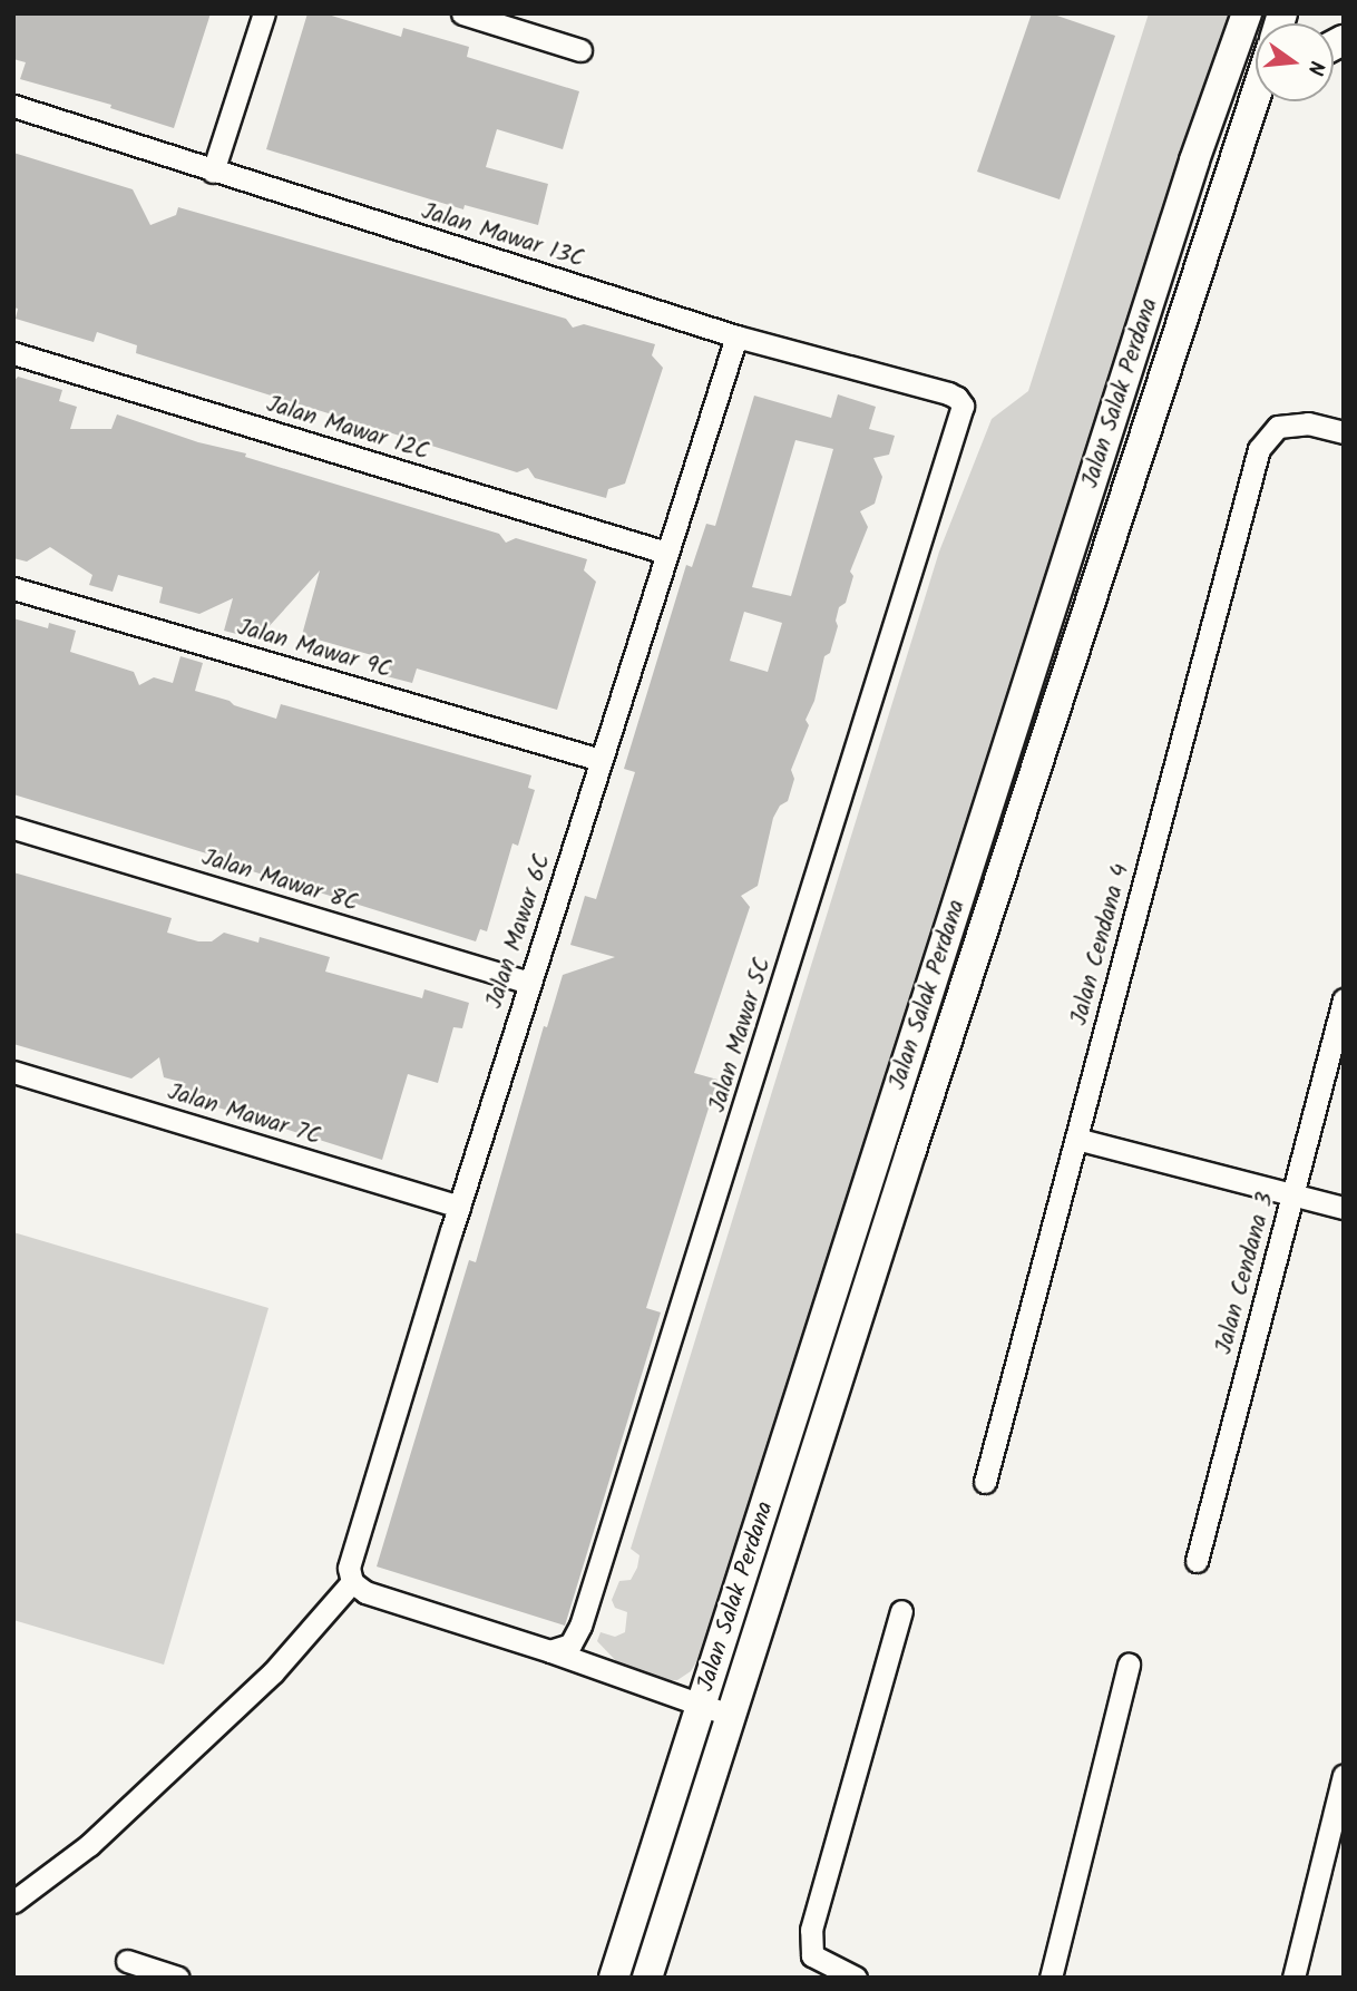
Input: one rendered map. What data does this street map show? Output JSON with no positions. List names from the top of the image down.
{
  "streets": {
    "street": [
      "Jalan Mawar 13C",
      "Jalan Salak Perdana",
      "Jalan Mawar 12C",
      "Jalan Mawar 9C",
      "Jalan Mawar 8C",
      "Jalan Mawar 6C",
      "Jalan Cendana 4",
      "Jalan Mawar 5C",
      "Jalan Mawar 7C",
      "Jalan Cendana 3"
    ]
  },
  "crossings": [
    ["Jalan Mawar 13C", "Jalan Mawar 6C"],
    ["Jalan Mawar 13C", "Jalan Mawar 5C"],
    ["Jalan Mawar 12C", "Jalan Mawar 6C"],
    ["Jalan Mawar 9C", "Jalan Mawar 6C"],
    ["Jalan Mawar 8C", "Jalan Mawar 6C"],
    ["Jalan Mawar 6C", "Jalan Mawar 7C"]
  ],
  "north": "right"
}
